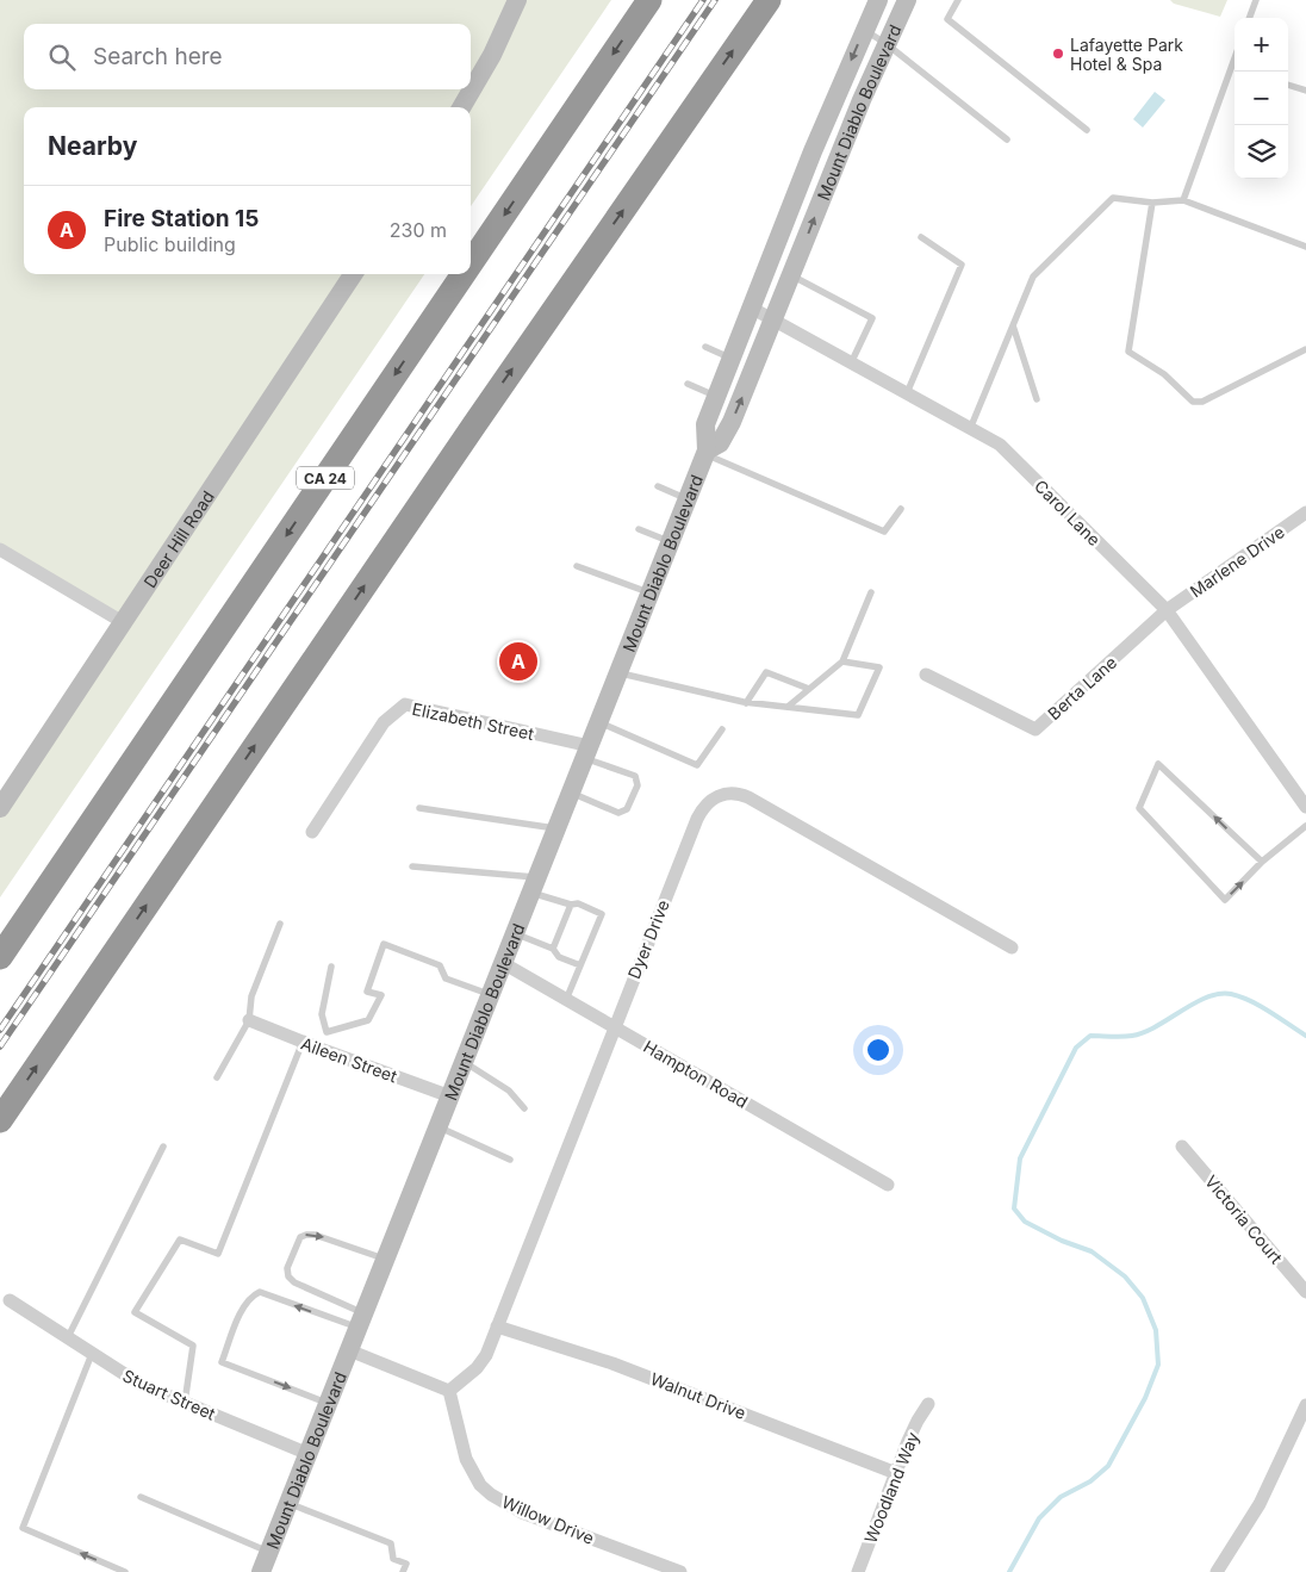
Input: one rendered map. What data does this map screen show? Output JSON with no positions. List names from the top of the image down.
{
  "streets": {
    "highway": ["CA 24"],
    "main road": ["Mount Diablo Boulevard", "Deer Hill Road"],
    "street": [
      "Carol Lane",
      "Marlene Drive",
      "Berta Lane",
      "Elizabeth Street",
      "Dyer Drive",
      "Aileen Street",
      "Hampton Road",
      "Victoria Court",
      "Stuart Street",
      "Walnut Drive",
      "Woodland Way",
      "Willow Drive"
    ]
  },
  "crossings": [
    ["Mount Diablo Boulevard", "Carol Lane"],
    ["Mount Diablo Boulevard", "Elizabeth Street"],
    ["Mount Diablo Boulevard", "Aileen Street"],
    ["Mount Diablo Boulevard", "Hampton Road"],
    ["Mount Diablo Boulevard", "Stuart Street"],
    ["Carol Lane", "Marlene Drive"],
    ["Carol Lane", "Berta Lane"],
    ["Marlene Drive", "Berta Lane"],
    ["Dyer Drive", "Hampton Road"],
    ["Dyer Drive", "Walnut Drive"],
    ["Dyer Drive", "Willow Drive"],
    ["Walnut Drive", "Woodland Way"]
  ],
  "places": ["Lafayette Park Hotel & Spa"],
  "page": {
    "map_buttons": ["+", "−"],
    "search": "Search here",
    "heading": "Nearby",
    "list": [
      {
        "mark": "A",
        "name": "Fire Station 15",
        "note": "Public building",
        "value": "230 m"
      }
    ],
    "pins": "A"
  }
}
